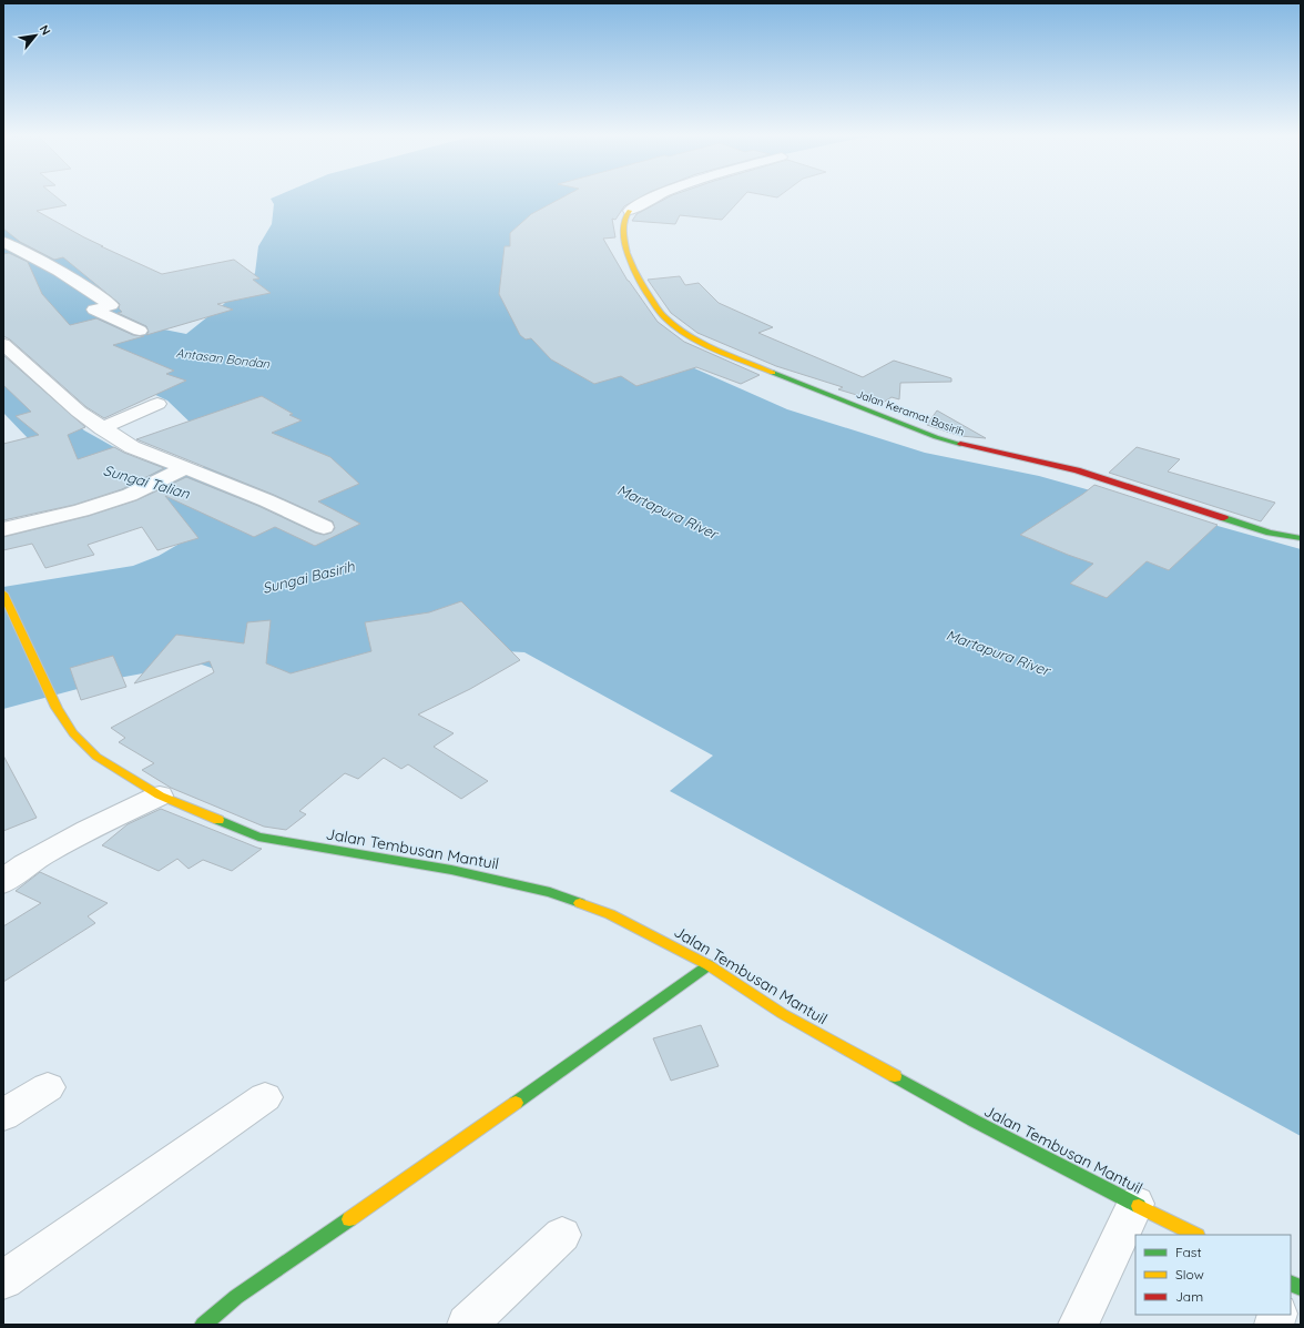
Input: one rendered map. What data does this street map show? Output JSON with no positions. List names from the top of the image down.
{
  "streets": {
    "street": ["Jalan Keramat Basirih", "Jalan Tembusan Mantuil"]
  },
  "water": [
    "Antasan Bondan",
    "Sungai Talian",
    "Martapura River",
    "Sungai Basirih"
  ],
  "legend": ["Fast", "Slow", "Jam"],
  "north": "top right"
}
